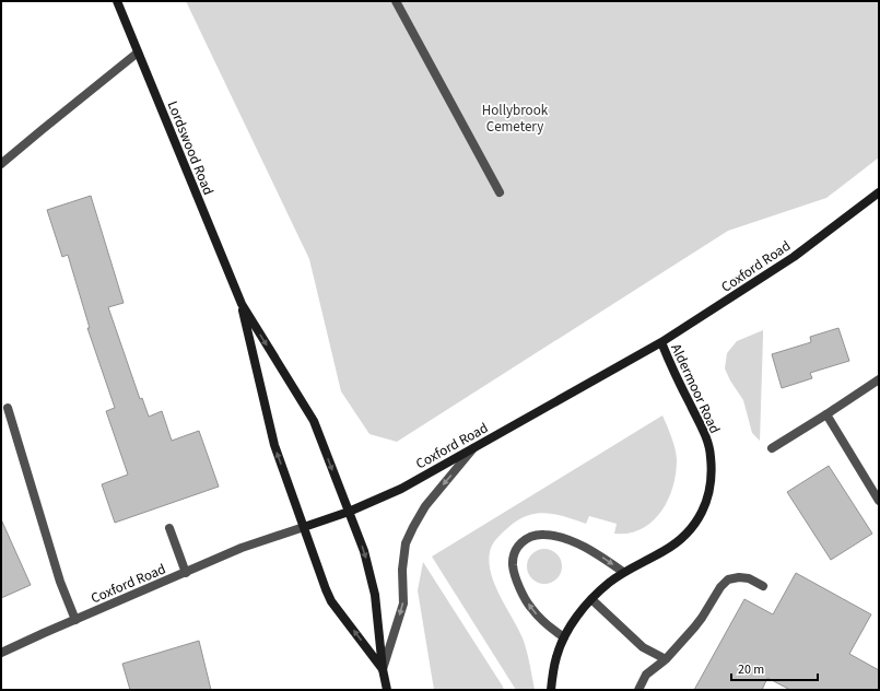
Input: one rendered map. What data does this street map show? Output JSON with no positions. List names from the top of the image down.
{
  "streets": {
    "street": ["Lordswood Road", "Coxford Road", "Aldermoor Road"]
  },
  "crossings": [
    ["Lordswood Road", "Coxford Road"],
    ["Coxford Road", "Aldermoor Road"]
  ],
  "parks": ["Hollybrook Cemetery"],
  "scale_bar": "20 m"
}
